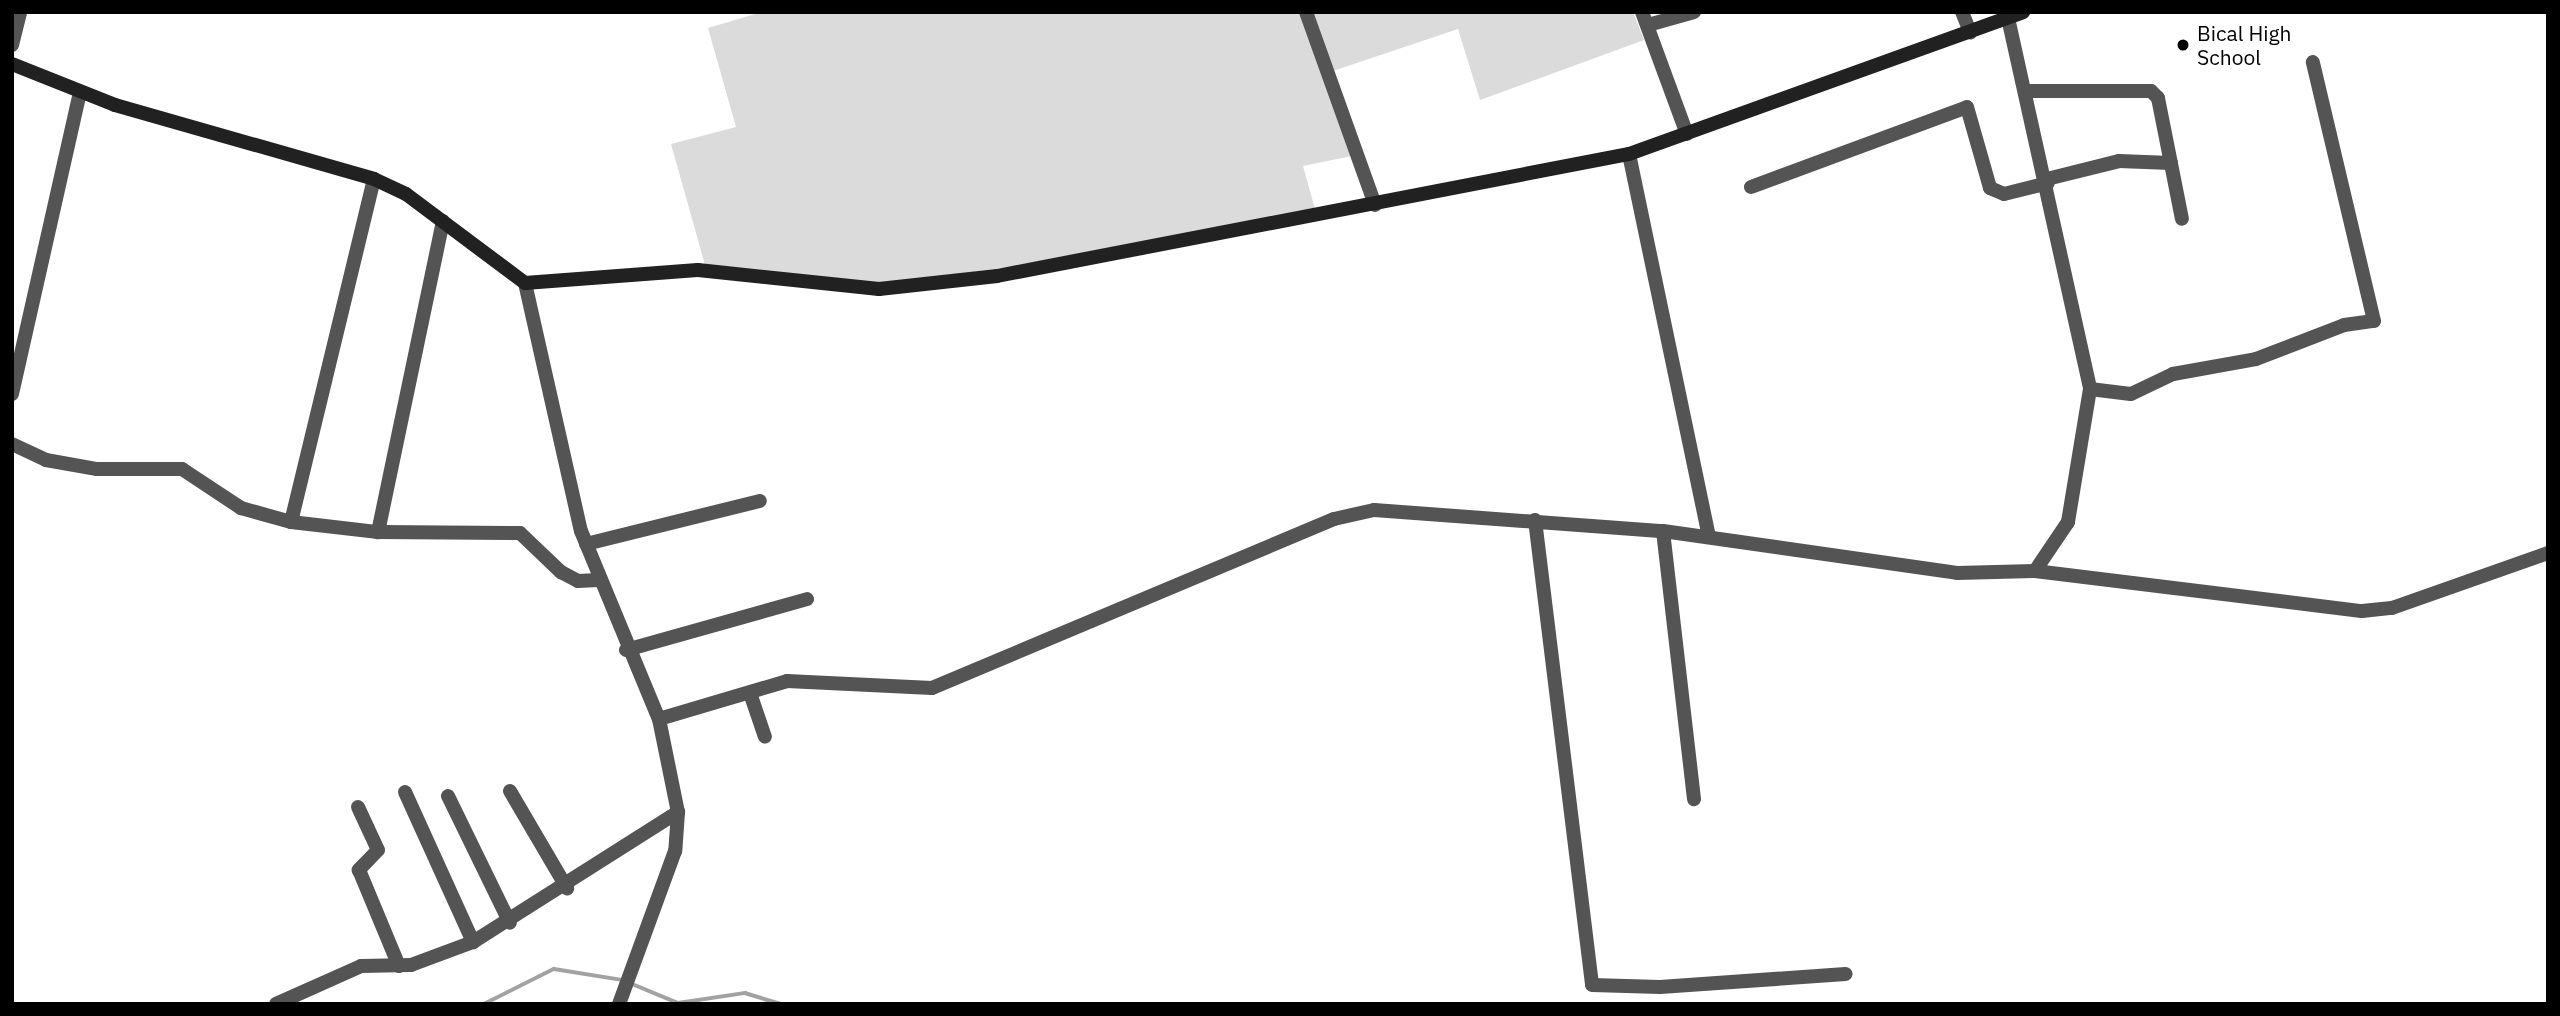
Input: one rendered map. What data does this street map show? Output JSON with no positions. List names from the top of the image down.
{
  "places": ["Bical High School"]
}
